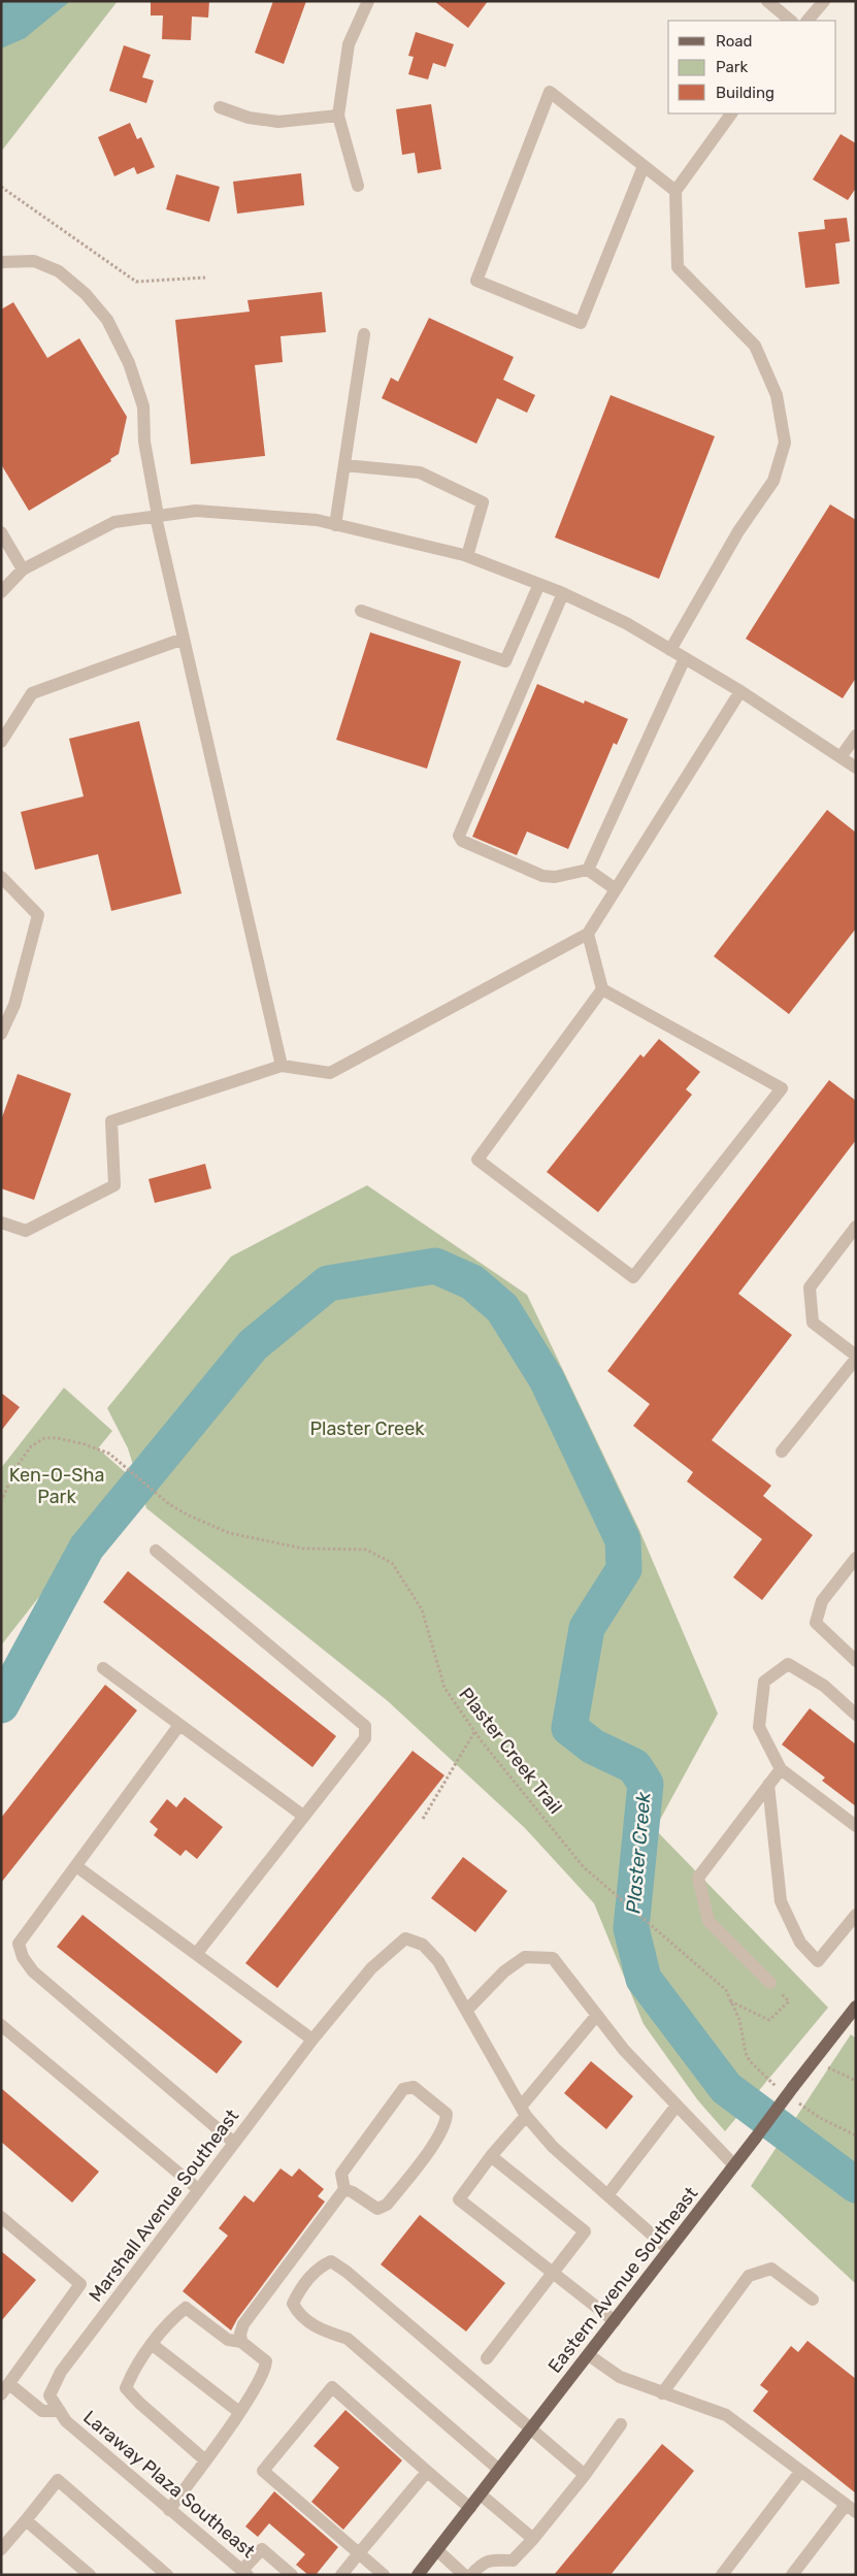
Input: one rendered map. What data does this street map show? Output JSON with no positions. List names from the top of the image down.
{
  "streets": {
    "main road": ["Eastern Avenue Southeast"],
    "street": ["Marshall Avenue Southeast", "Laraway Plaza Southeast"],
    "path": ["Plaster Creek Trail"]
  },
  "crossings": [
    ["Marshall Avenue Southeast", "Laraway Plaza Southeast"]
  ],
  "water": ["Plaster Creek"],
  "parks": ["Plaster Creek", "Ken-O-Sha Park"],
  "legend": ["Road", "Park", "Building"]
}
